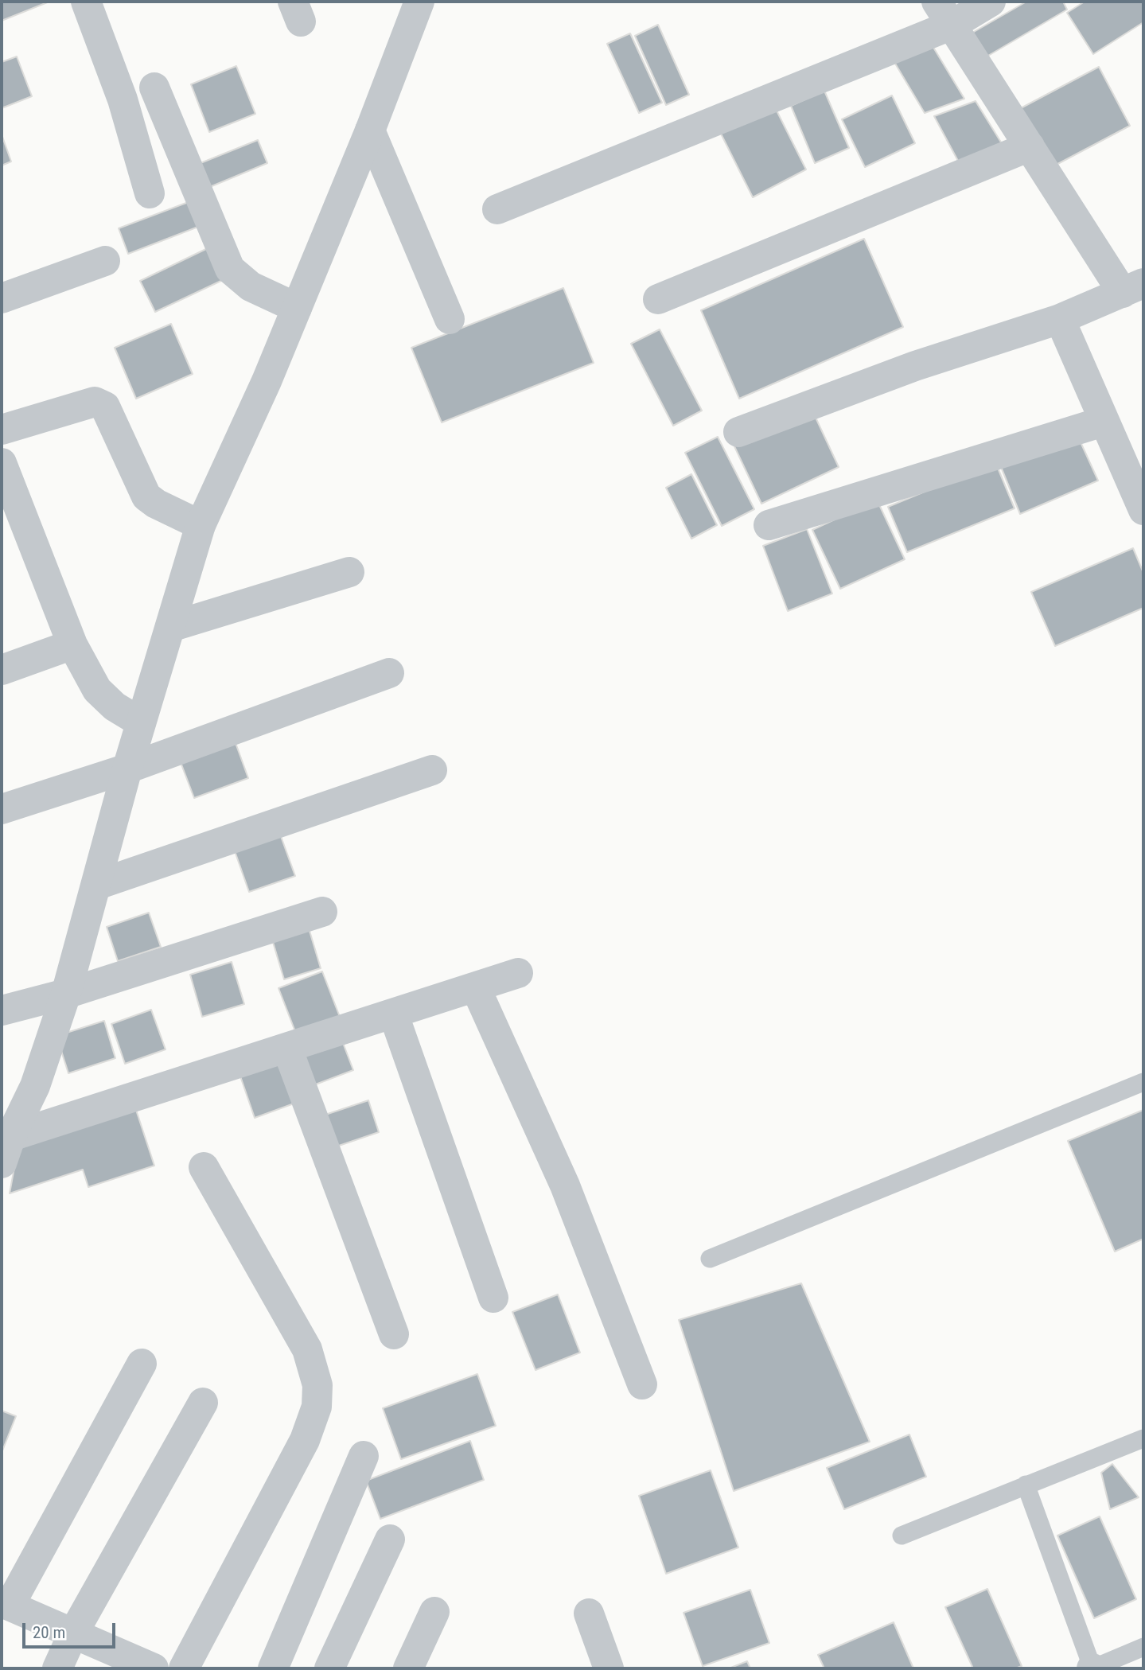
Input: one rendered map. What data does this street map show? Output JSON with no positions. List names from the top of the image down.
{
  "scale_bar": "20 m"
}
